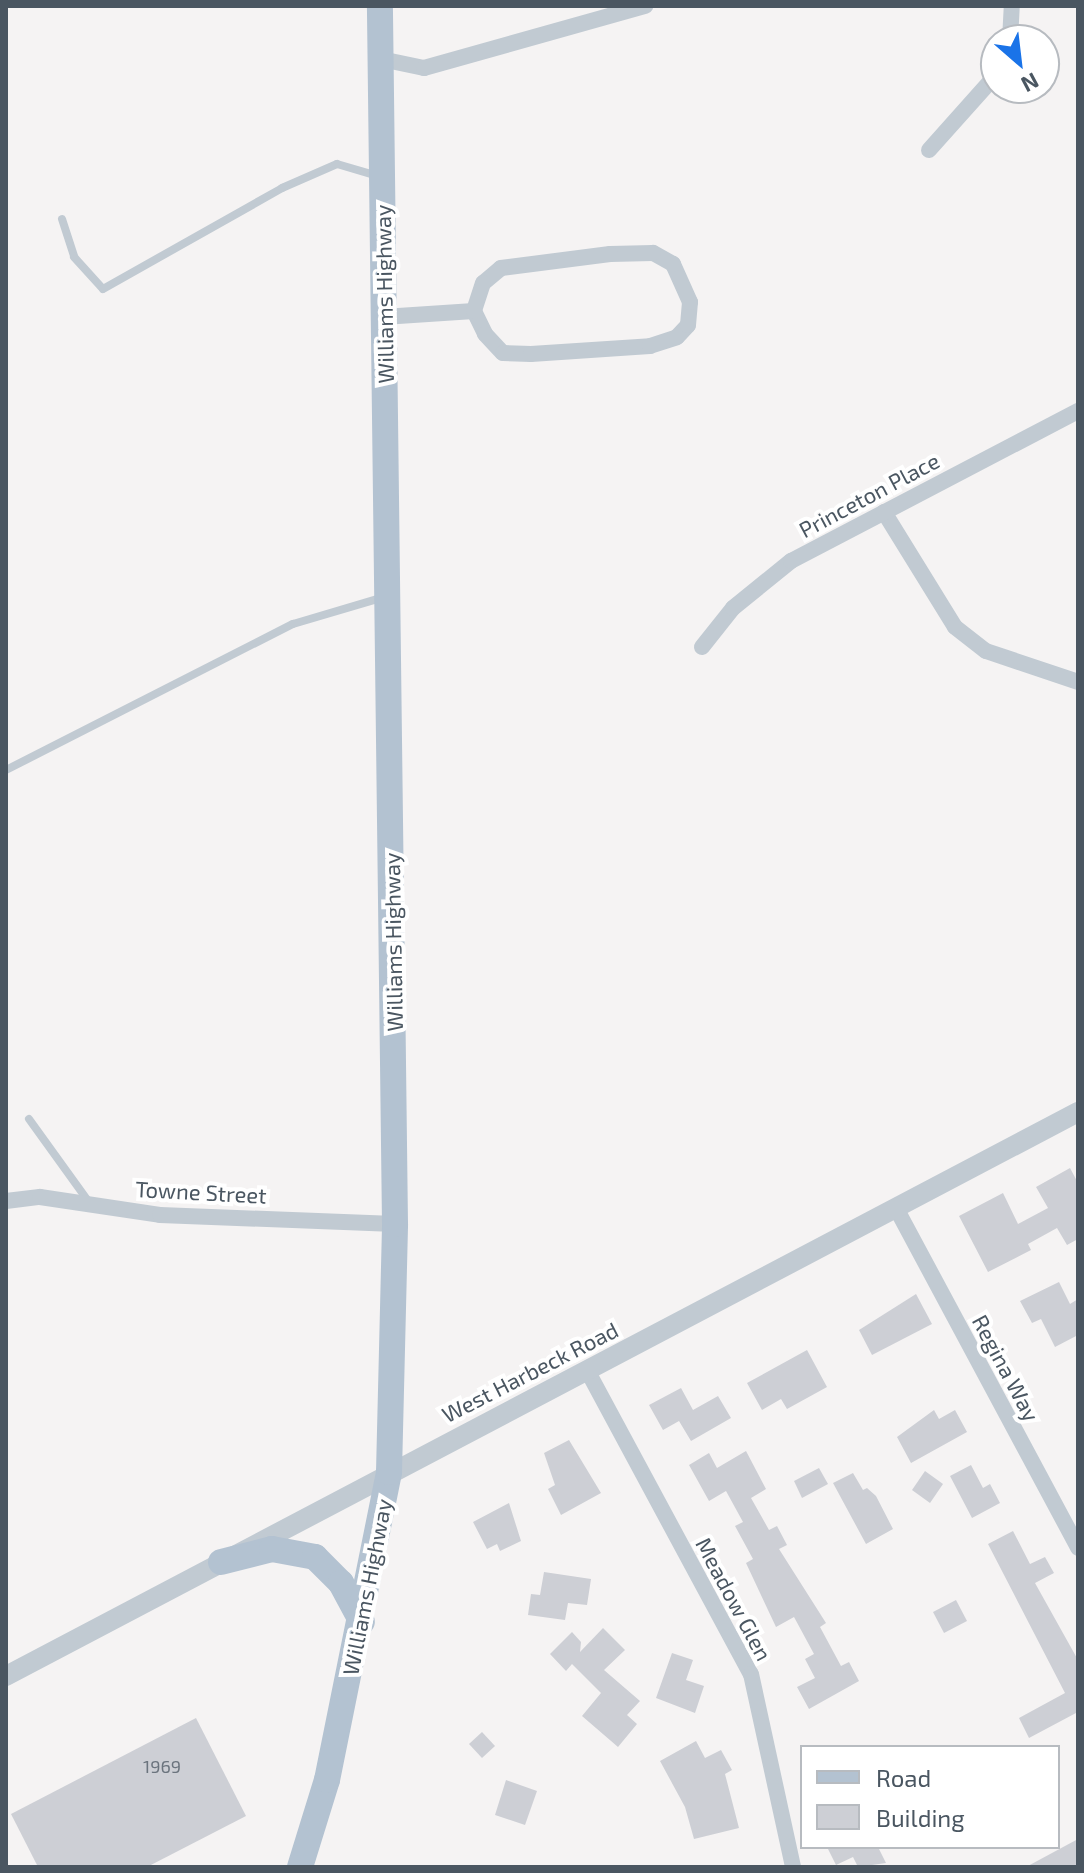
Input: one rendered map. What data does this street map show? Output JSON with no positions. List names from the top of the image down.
{
  "streets": {
    "main road": ["Williams Highway"],
    "street": [
      "Princeton Place",
      "Towne Street",
      "Regina Way",
      "West Harbeck Road",
      "Meadow Glen"
    ]
  },
  "crossings": [
    ["Williams Highway", "Towne Street"],
    ["Williams Highway", "West Harbeck Road"],
    ["Regina Way", "West Harbeck Road"],
    ["West Harbeck Road", "Meadow Glen"]
  ],
  "house_numbers": ["1969"],
  "legend": ["Road", "Building"],
  "north": "bottom right"
}
